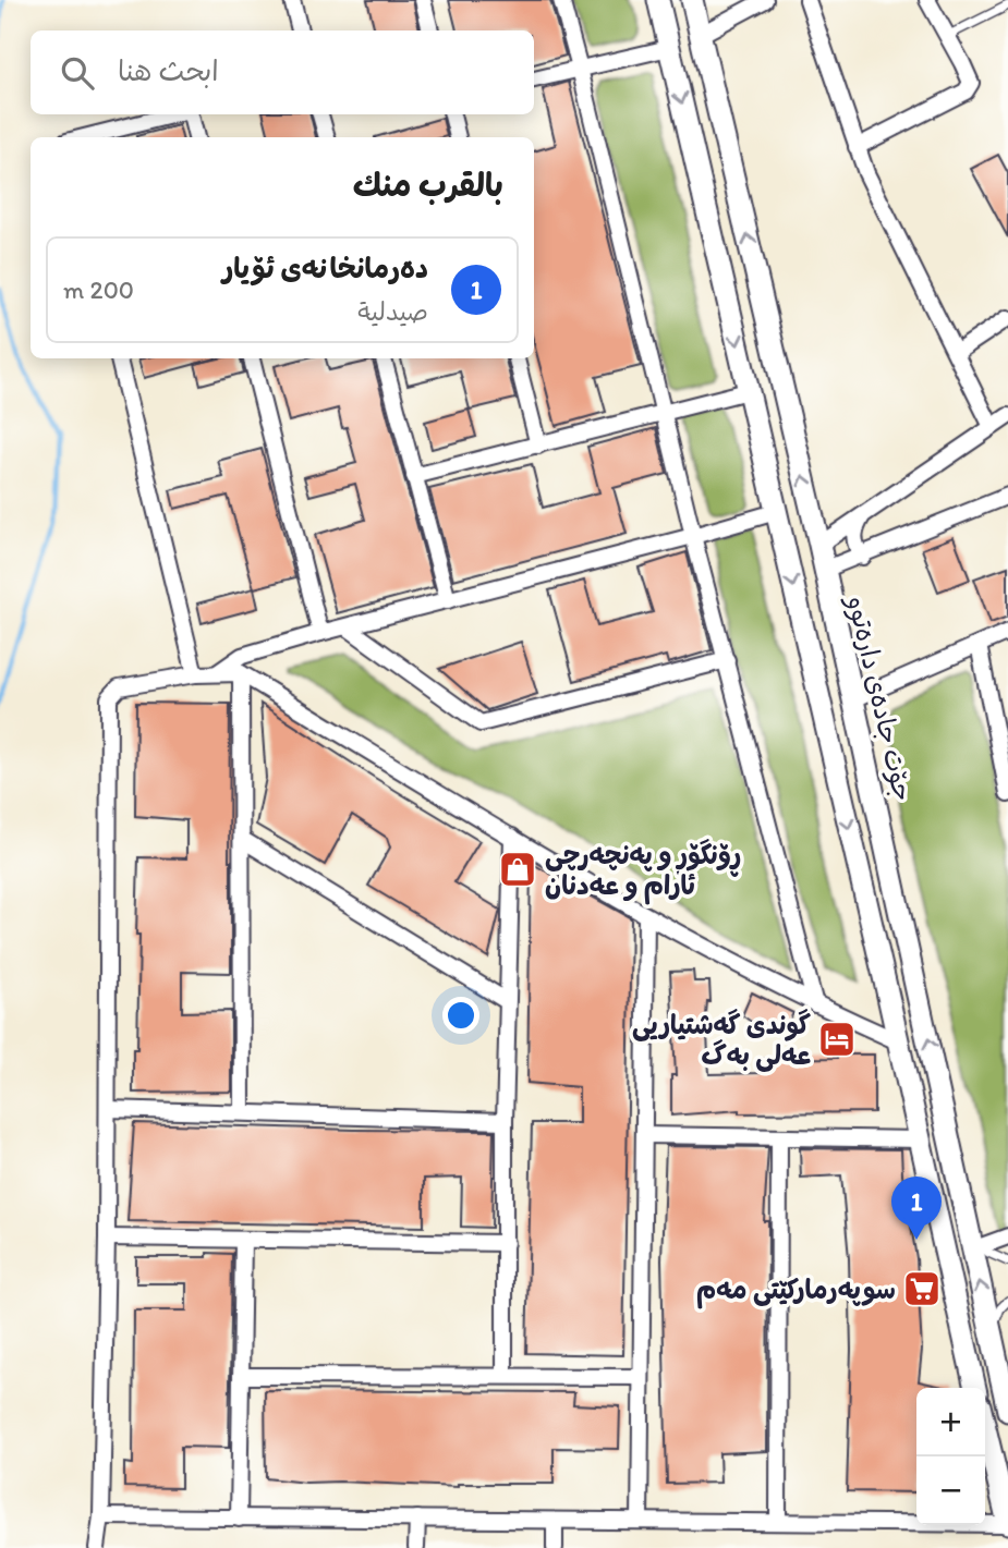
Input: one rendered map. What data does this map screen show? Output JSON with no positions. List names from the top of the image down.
{
  "streets": {
    "main road": ["جۆت جادەی دارەتوو"]
  },
  "places": {
    "shop": ["ڕۆنگۆڕ و پەنچەرچی ئارام و عەدنان"],
    "hotel": ["گوندی گەشتیاریی عەلی بەگ"],
    "supermarket": ["سوپەرمارکێتی مەم"]
  },
  "page": {
    "search": "ابحث هنا",
    "heading": "بالقرب منك",
    "list": [
      {
        "mark": "1",
        "name": "دەرمانخانەی ئۆیار",
        "note": "صيدلية",
        "value": "200 m"
      }
    ],
    "pins": "1",
    "map_buttons": ["+", "−"]
  }
}
